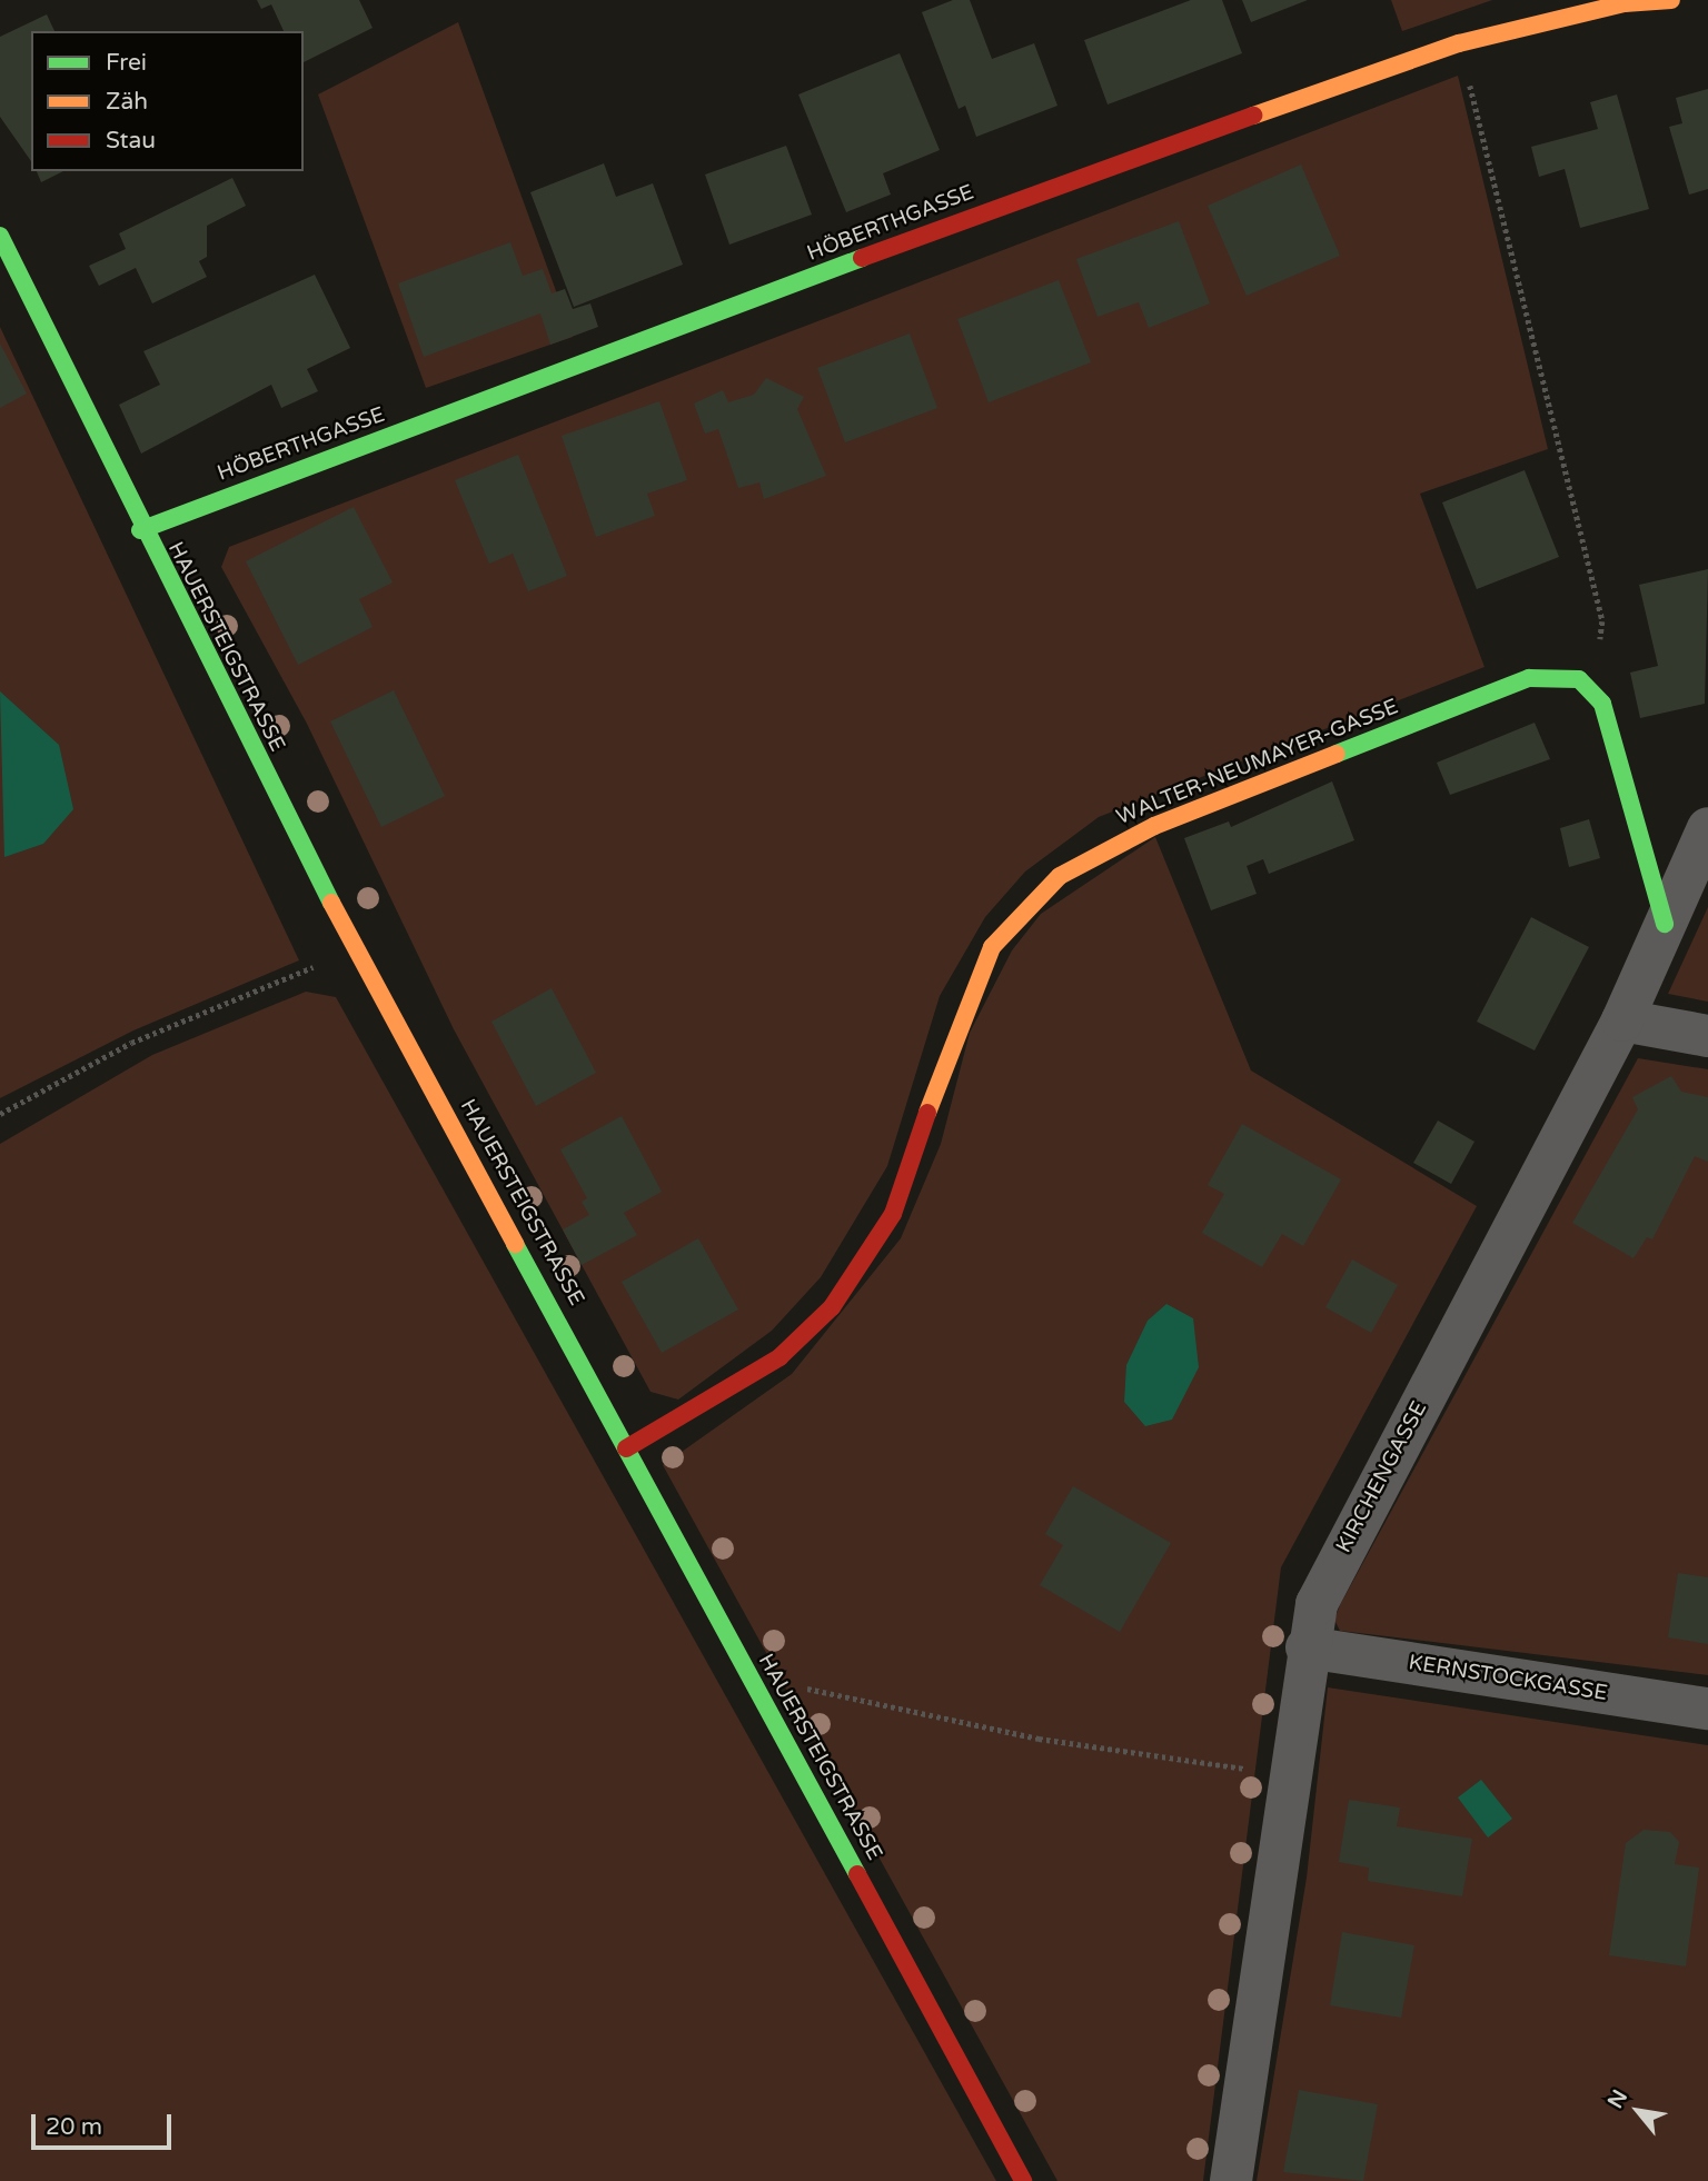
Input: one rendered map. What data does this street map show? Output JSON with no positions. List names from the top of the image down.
{
  "streets": {
    "street": [
      "HÖBERTHGASSE",
      "HAUERSTEIGSTRASSE",
      "WALTER-NEUMAYER-GASSE",
      "KIRCHENGASSE",
      "KERNSTOCKGASSE"
    ]
  },
  "crossings": [
    ["HÖBERTHGASSE", "HAUERSTEIGSTRASSE"],
    ["HAUERSTEIGSTRASSE", "WALTER-NEUMAYER-GASSE"],
    ["KIRCHENGASSE", "KERNSTOCKGASSE"]
  ],
  "legend": ["Frei", "Zäh", "Stau"],
  "scale_bar": "20 m",
  "north": "top left"
}
